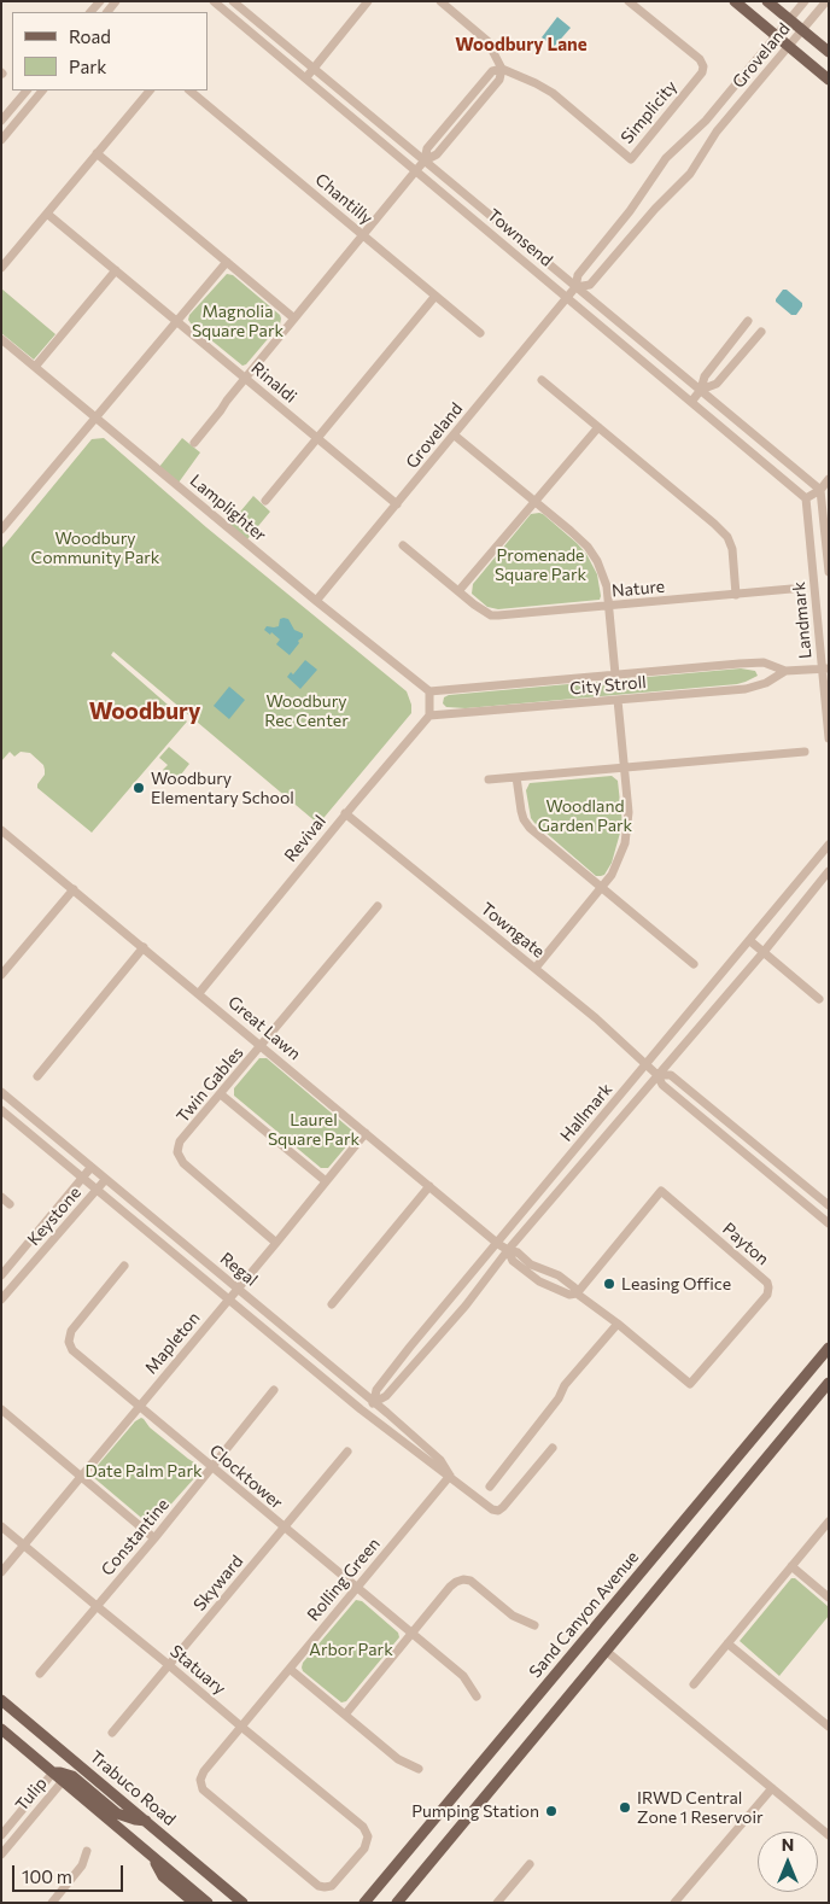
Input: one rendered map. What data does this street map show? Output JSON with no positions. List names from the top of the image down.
{
  "streets": {
    "main road": ["Sand Canyon Avenue", "Trabuco Road"],
    "street": [
      "Groveland",
      "Simplicity",
      "Chantilly",
      "Townsend",
      "Rinaldi",
      "Lamplighter",
      "Nature",
      "Landmark",
      "City Stroll",
      "Revival",
      "Towngate",
      "Great Lawn",
      "Twin Gables",
      "Hallmark",
      "Keystone",
      "Payton",
      "Regal",
      "Mapleton",
      "Clocktower",
      "Constantine",
      "Rolling Green",
      "Skyward",
      "Statuary",
      "Tulip"
    ]
  },
  "crossings": [
    ["Groveland", "Townsend"],
    ["Groveland", "Rinaldi"],
    ["Groveland", "Lamplighter"],
    ["Townsend", "Landmark"],
    ["Lamplighter", "City Stroll"],
    ["Landmark", "City Stroll"],
    ["City Stroll", "Revival"],
    ["Revival", "Towngate"],
    ["Revival", "Great Lawn"],
    ["Towngate", "Hallmark"],
    ["Great Lawn", "Twin Gables"],
    ["Great Lawn", "Hallmark"],
    ["Great Lawn", "Payton"],
    ["Great Lawn", "Mapleton"],
    ["Twin Gables", "Mapleton"],
    ["Hallmark", "Payton"],
    ["Hallmark", "Regal"],
    ["Keystone", "Regal"],
    ["Regal", "Mapleton"],
    ["Regal", "Rolling Green"],
    ["Mapleton", "Clocktower"],
    ["Mapleton", "Statuary"],
    ["Clocktower", "Constantine"],
    ["Clocktower", "Rolling Green"],
    ["Clocktower", "Skyward"],
    ["Constantine", "Statuary"],
    ["Rolling Green", "Statuary"],
    ["Skyward", "Statuary"]
  ],
  "districts": ["Woodbury Lane", "Woodbury"],
  "parks": [
    "Magnolia Square Park",
    "Woodbury Community Park",
    "Promenade Square Park",
    "Woodbury Rec Center",
    "Woodland Garden Park",
    "Laurel Square Park",
    "Date Palm Park",
    "Arbor Park"
  ],
  "places": [
    "Woodbury Elementary School",
    "Leasing Office",
    "IRWD Central Zone 1 Reservoir",
    "Pumping Station"
  ],
  "legend": ["Road", "Park"],
  "scale_bar": "100 m",
  "north": "top"
}
